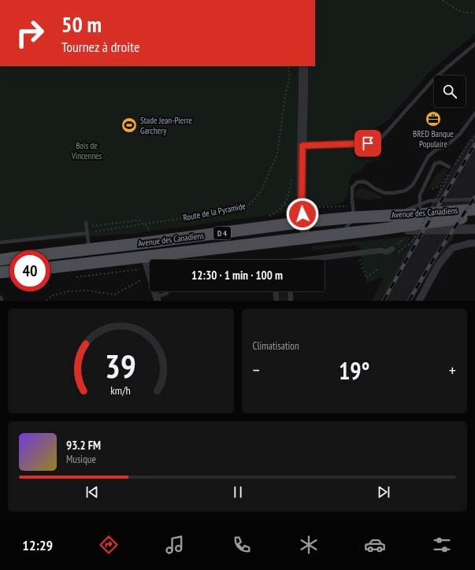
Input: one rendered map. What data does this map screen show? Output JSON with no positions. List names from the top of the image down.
{
  "streets": {
    "main road": ["Avenue des Canadiens", "D 4"],
    "path": ["Route de la Pyramide"]
  },
  "parks": ["Bois de Vincennes"],
  "places": {
    "office": ["BRED Banque Populaire"],
    "sports": ["Stade Jean-Pierre Garchery"]
  },
  "page": {
    "turn": ["50 m", "Tournez à droite"],
    "limit": "40",
    "trip": "12:30 · 1 min · 100 m",
    "tile": "Climatisation",
    "heat": ["−", "19°", "+"],
    "song": ["93.2 FM", "Musique"],
    "tabs": "12:29",
    "gauge": ["39", "km/h"]
  }
}
